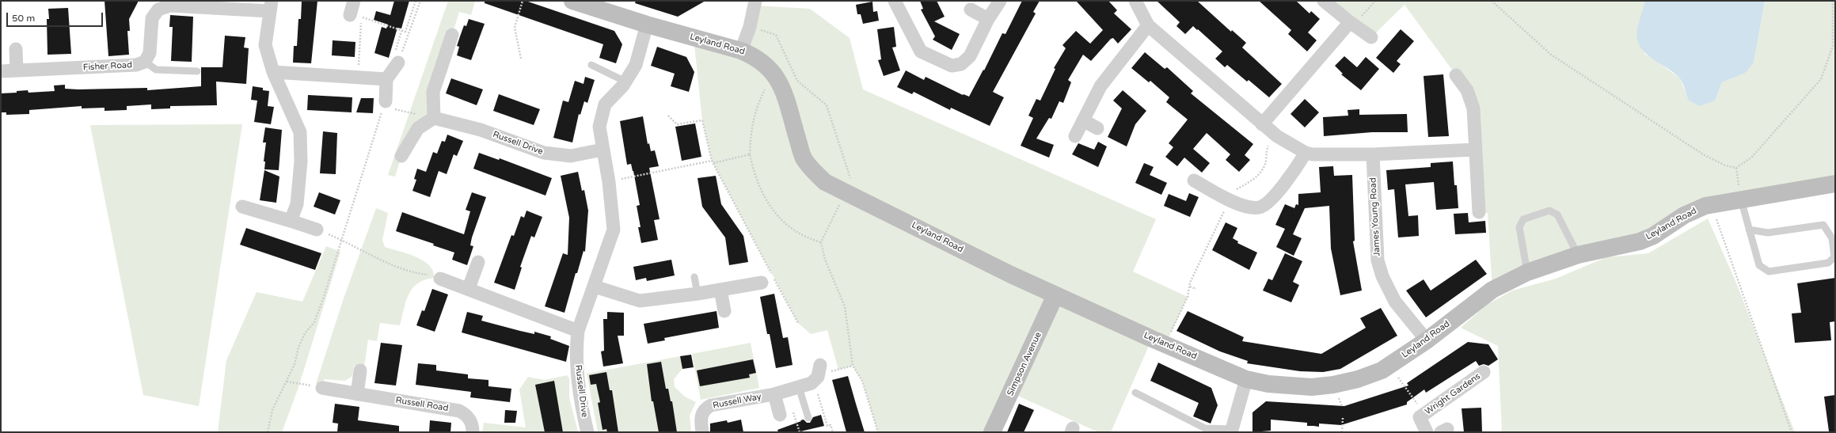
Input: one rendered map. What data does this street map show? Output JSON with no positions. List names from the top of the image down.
{
  "streets": {
    "street": [
      "Leyland Road",
      "Fisher Road",
      "Russell Drive",
      "James Young Road",
      "Simpson Avenue",
      "Wright Gardens",
      "Russell Way",
      "Russell Road"
    ]
  },
  "crossings": [
    ["Leyland Road", "Russell Drive"],
    ["Leyland Road", "James Young Road"],
    ["Leyland Road", "Simpson Avenue"]
  ],
  "scale_bar": "50 m"
}
